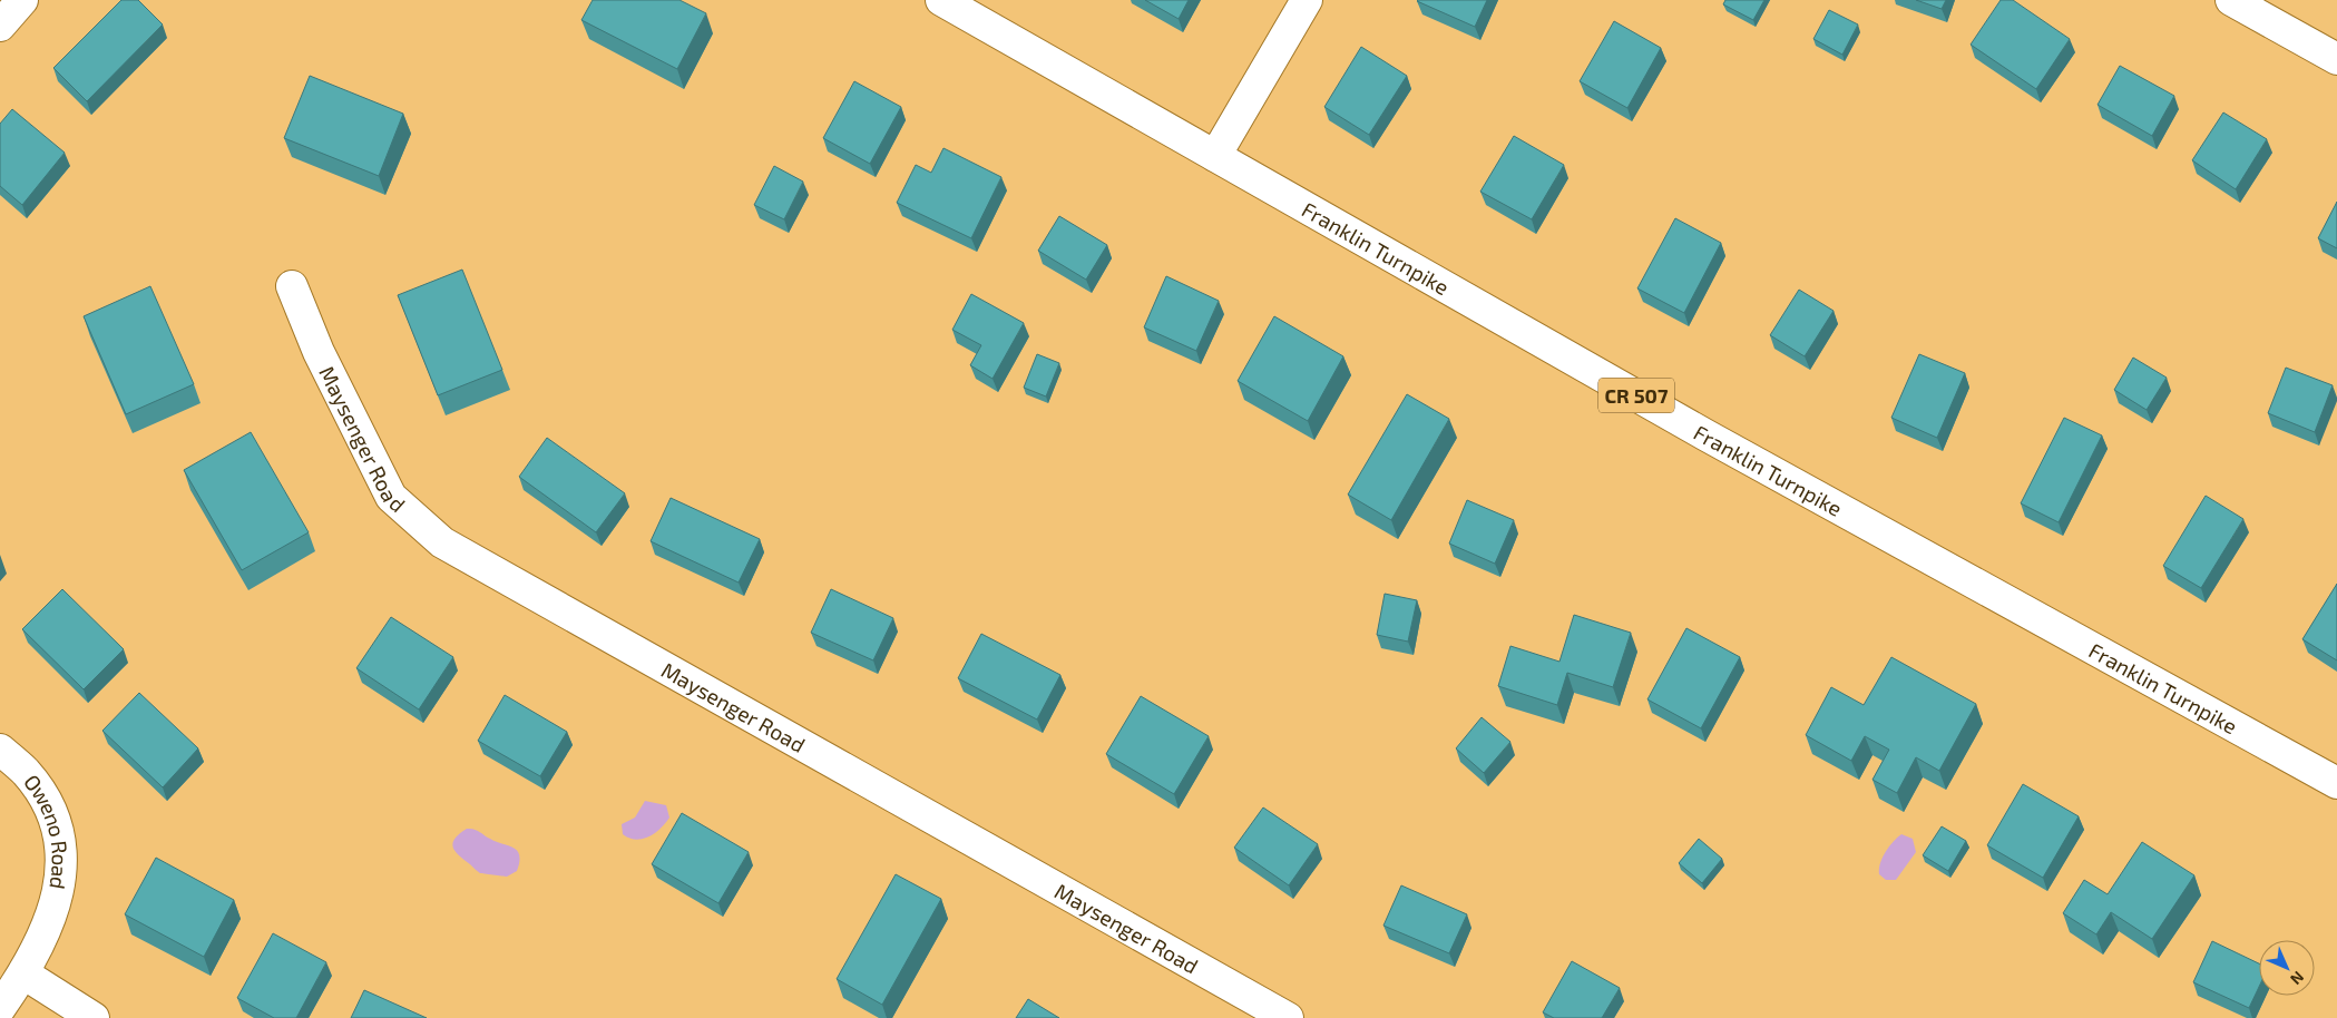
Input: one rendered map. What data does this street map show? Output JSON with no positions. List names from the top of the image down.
{
  "streets": {
    "street": [
      "Franklin Turnpike",
      "CR 507",
      "Maysenger Road",
      "Oweno Road"
    ]
  },
  "north": "bottom right"
}
